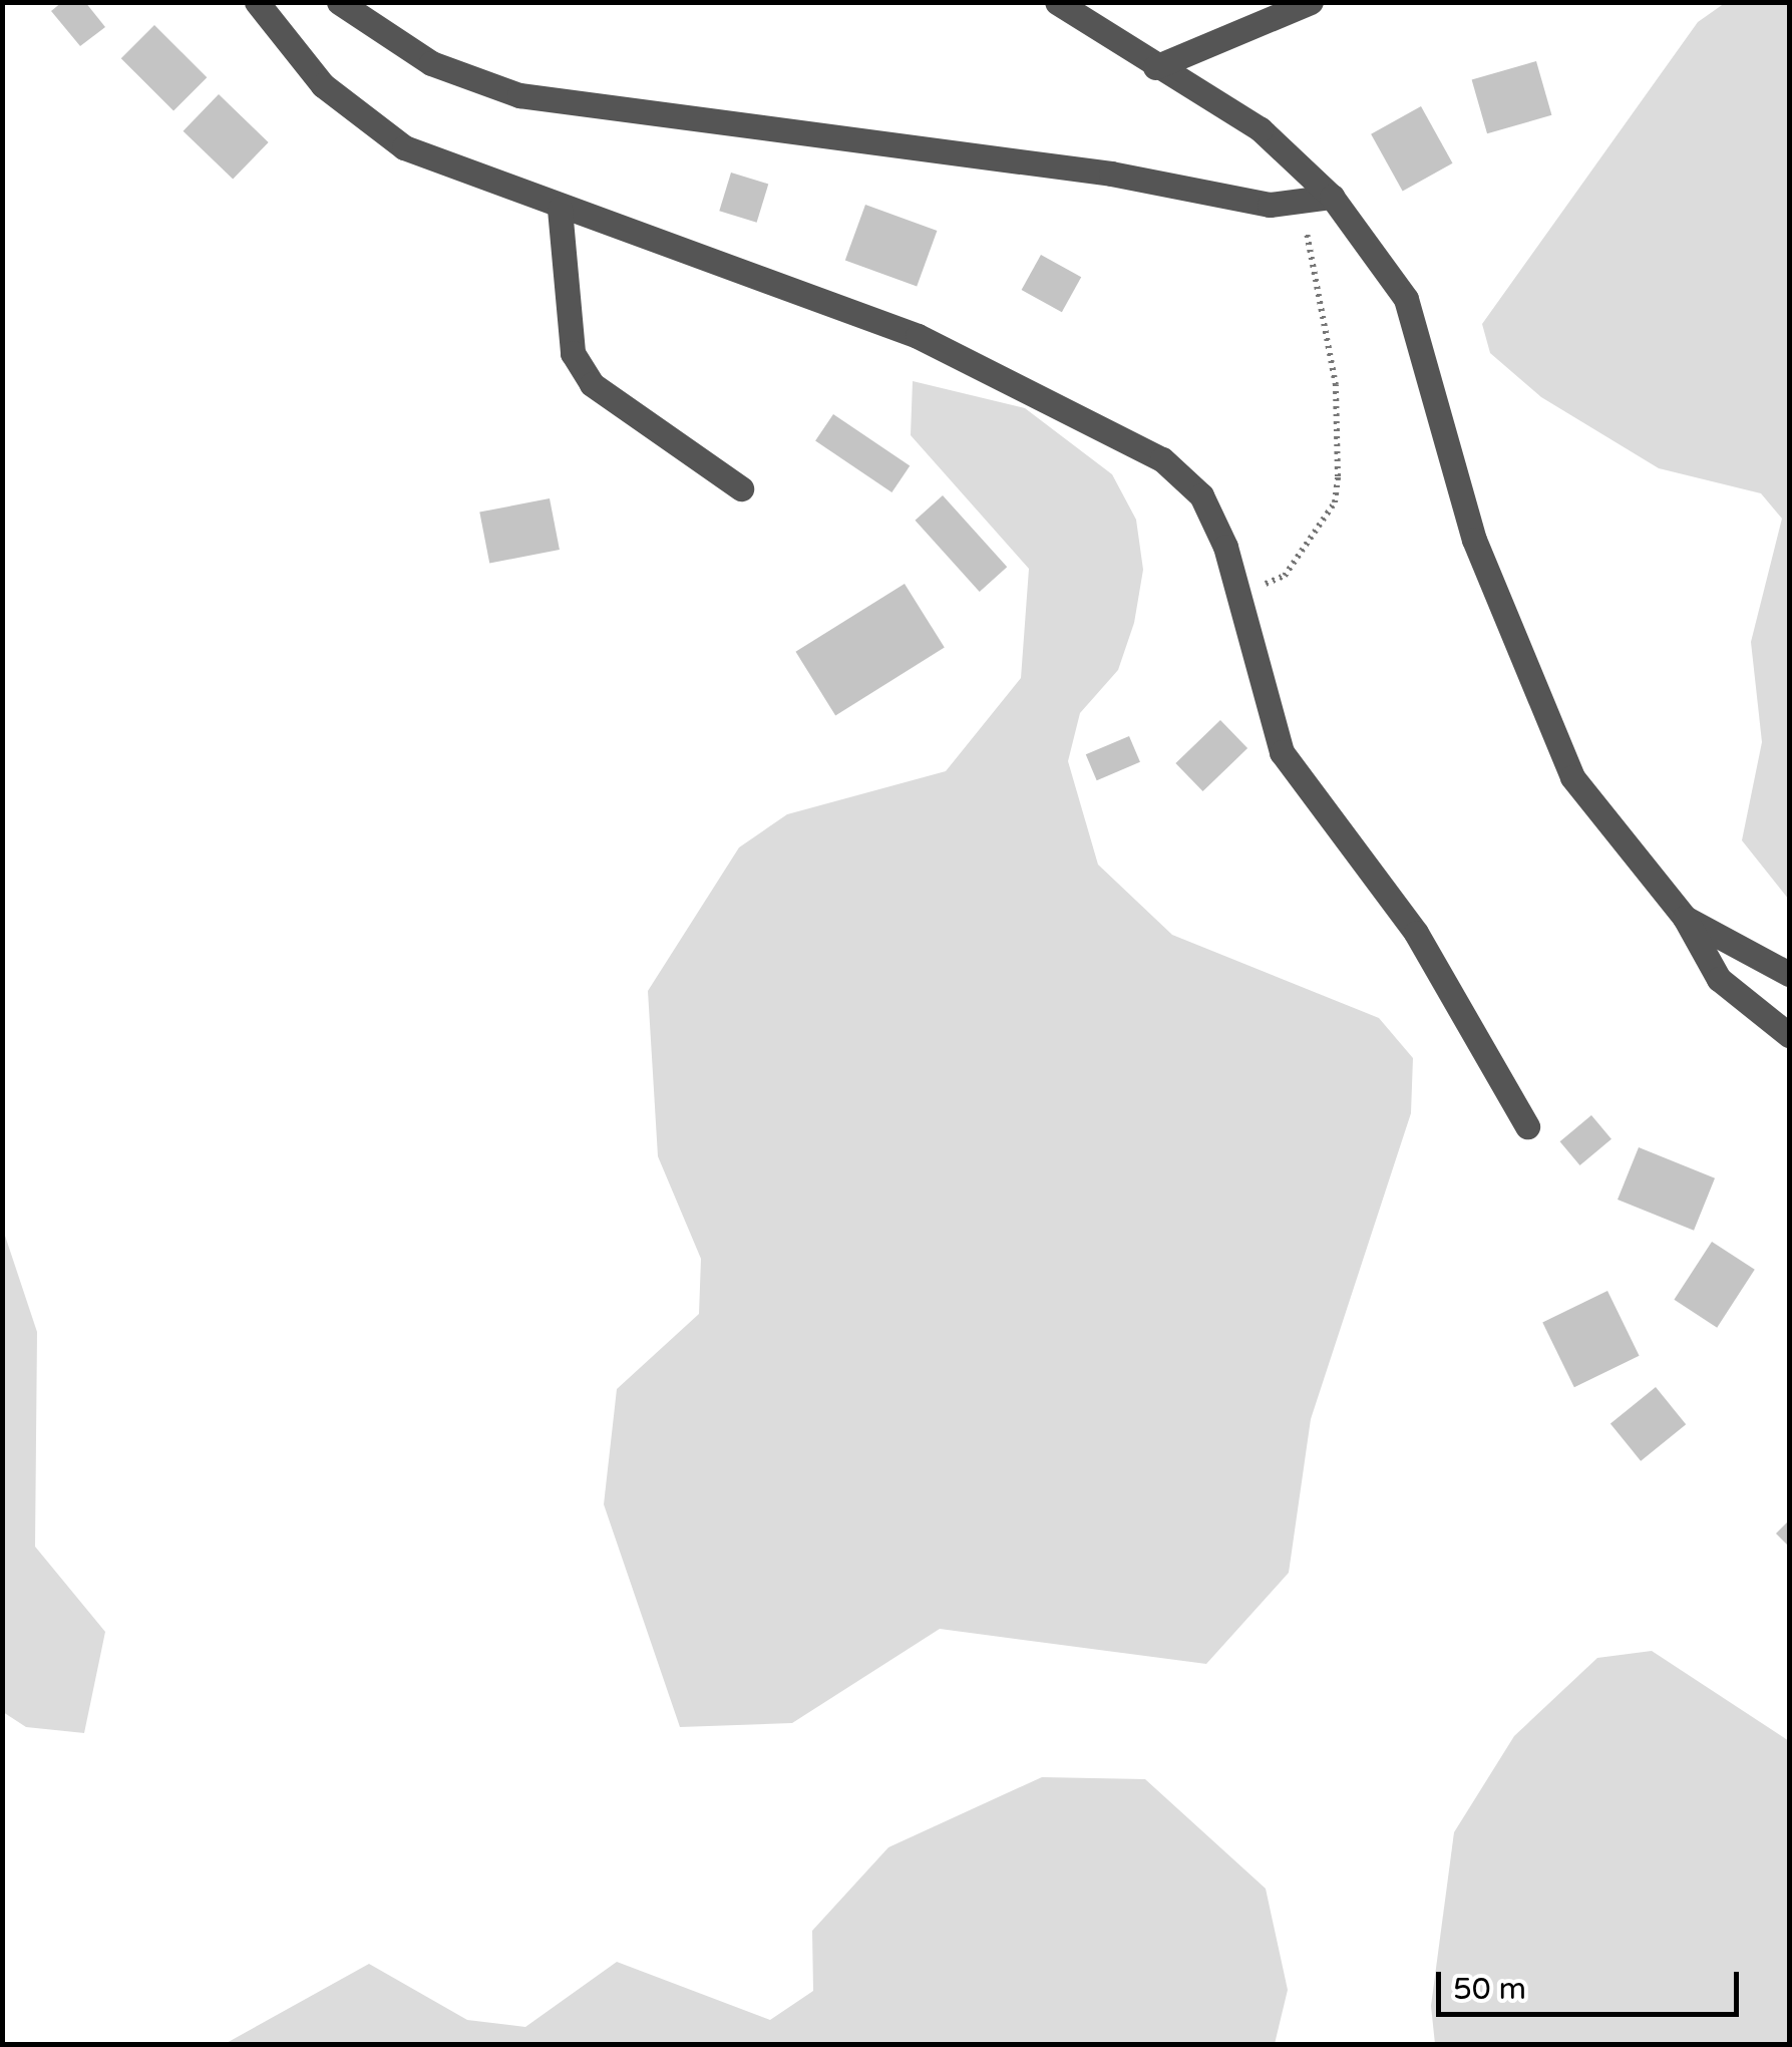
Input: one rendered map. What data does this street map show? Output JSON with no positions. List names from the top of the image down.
{
  "scale_bar": "50 m"
}
